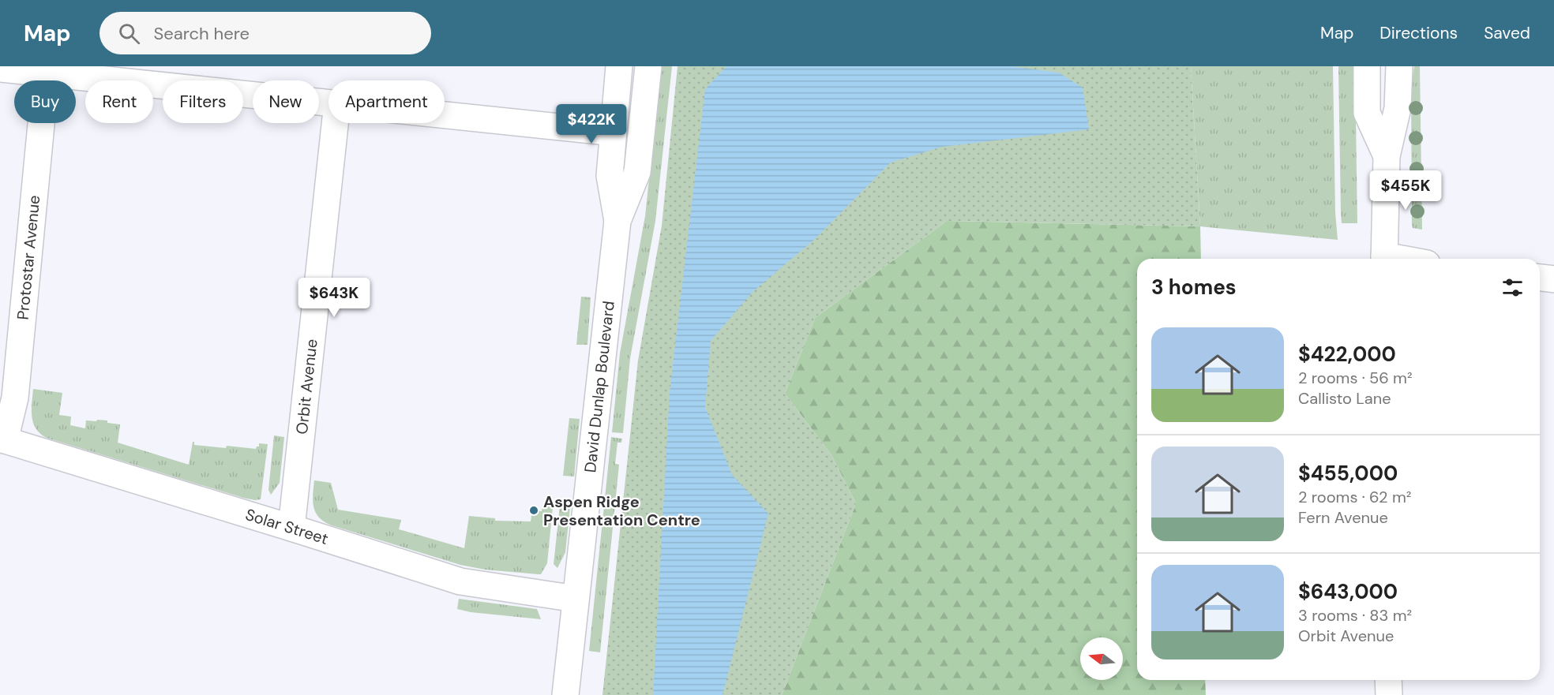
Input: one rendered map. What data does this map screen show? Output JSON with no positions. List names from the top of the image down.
{
  "streets": {
    "street": [
      "Protostar Avenue",
      "Orbit Avenue",
      "David Dunlap Boulevard",
      "Solar Street"
    ]
  },
  "crossings": [
    ["Protostar Avenue", "Solar Street"],
    ["Orbit Avenue", "Solar Street"],
    ["David Dunlap Boulevard", "Solar Street"]
  ],
  "places": ["Aspen Ridge Presentation Centre"],
  "north": "left",
  "page": {
    "header": "Map",
    "search": "Search here",
    "nav": ["Map", "Directions", "Saved"],
    "chip": [
      "Buy",
      "Rent",
      "Filters",
      "New",
      "Apartment"
    ],
    "price": ["$422K", "$455K", "$643K"],
    "heading": "3 homes",
    "list": [
      {
        "name": "$422,000",
        "note": "2 rooms · 56 m² · Callisto Lane"
      },
      {
        "name": "$455,000",
        "note": "2 rooms · 62 m² · Fern Avenue"
      },
      {
        "name": "$643,000",
        "note": "3 rooms · 83 m² · Orbit Avenue"
      }
    ]
  }
}
